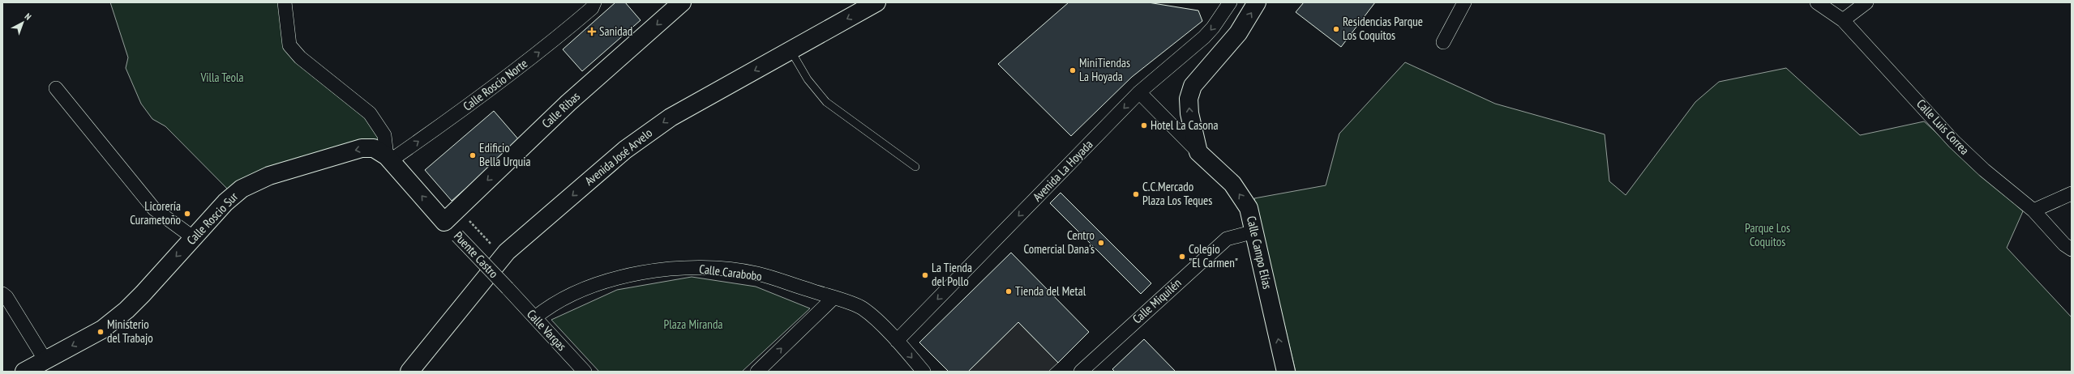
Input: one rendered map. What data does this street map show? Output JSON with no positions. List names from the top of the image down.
{
  "streets": {
    "street": [
      "Calle Roscio Norte",
      "Calle Ribas",
      "Calle Luis Correa",
      "Avenida José Arvelo",
      "Avenida La Hoyada",
      "Calle Roscio Sur",
      "Calle Campo Elías",
      "Puente Castro",
      "Calle Carabobo",
      "Calle Miquilén",
      "Calle Vargas"
    ]
  },
  "crossings": [
    ["Calle Roscio Norte", "Calle Roscio Sur"],
    ["Calle Ribas", "Puente Castro"],
    ["Avenida La Hoyada", "Calle Carabobo"],
    ["Calle Campo Elías", "Calle Miquilén"],
    ["Puente Castro", "Calle Vargas"],
    ["Calle Carabobo", "Calle Vargas"]
  ],
  "one_way": [
    "Calle Roscio Norte",
    "Calle Ribas",
    "Avenida José Arvelo",
    "Avenida La Hoyada",
    "Calle Roscio Sur",
    "Calle Campo Elías"
  ],
  "parks": ["Villa Teola", "Parque Los Coquitos", "Plaza Miranda"],
  "places": {
    "other": [
      "Residencias Parque Los Coquitos",
      "MiniTiendas La Hoyada",
      "Hotel La Casona",
      "Edificio Bella Urquia",
      "C.C.Mercado Plaza Los Teques",
      "Licorería Curametoño",
      "Centro Comercial Dana's",
      "Colegio \"El Carmen\"",
      "La Tienda del Pollo",
      "Tienda del Metal",
      "Ministerio del Trabajo"
    ],
    "health": ["Sanidad"]
  },
  "north": "top right"
}
